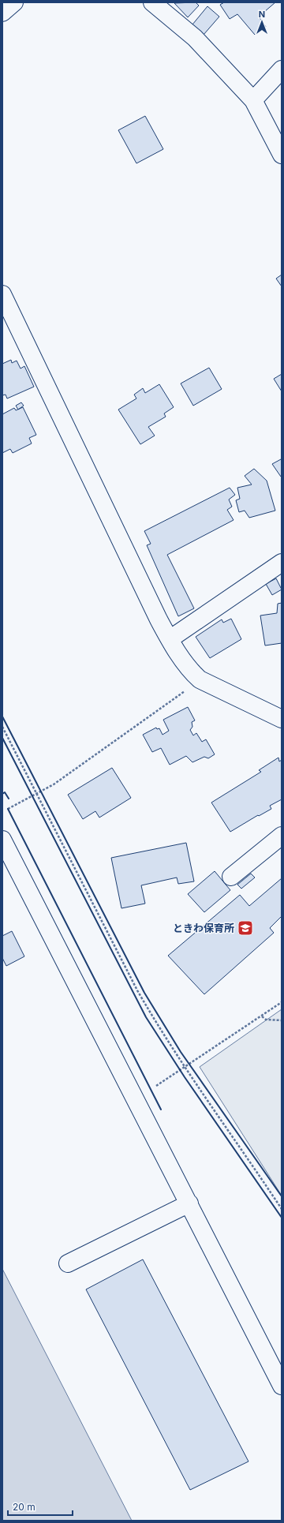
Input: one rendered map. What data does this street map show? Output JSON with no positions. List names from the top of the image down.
{
  "places": {
    "school or university": ["ときわ保育所"]
  },
  "scale_bar": "20 m",
  "north": "top"
}
